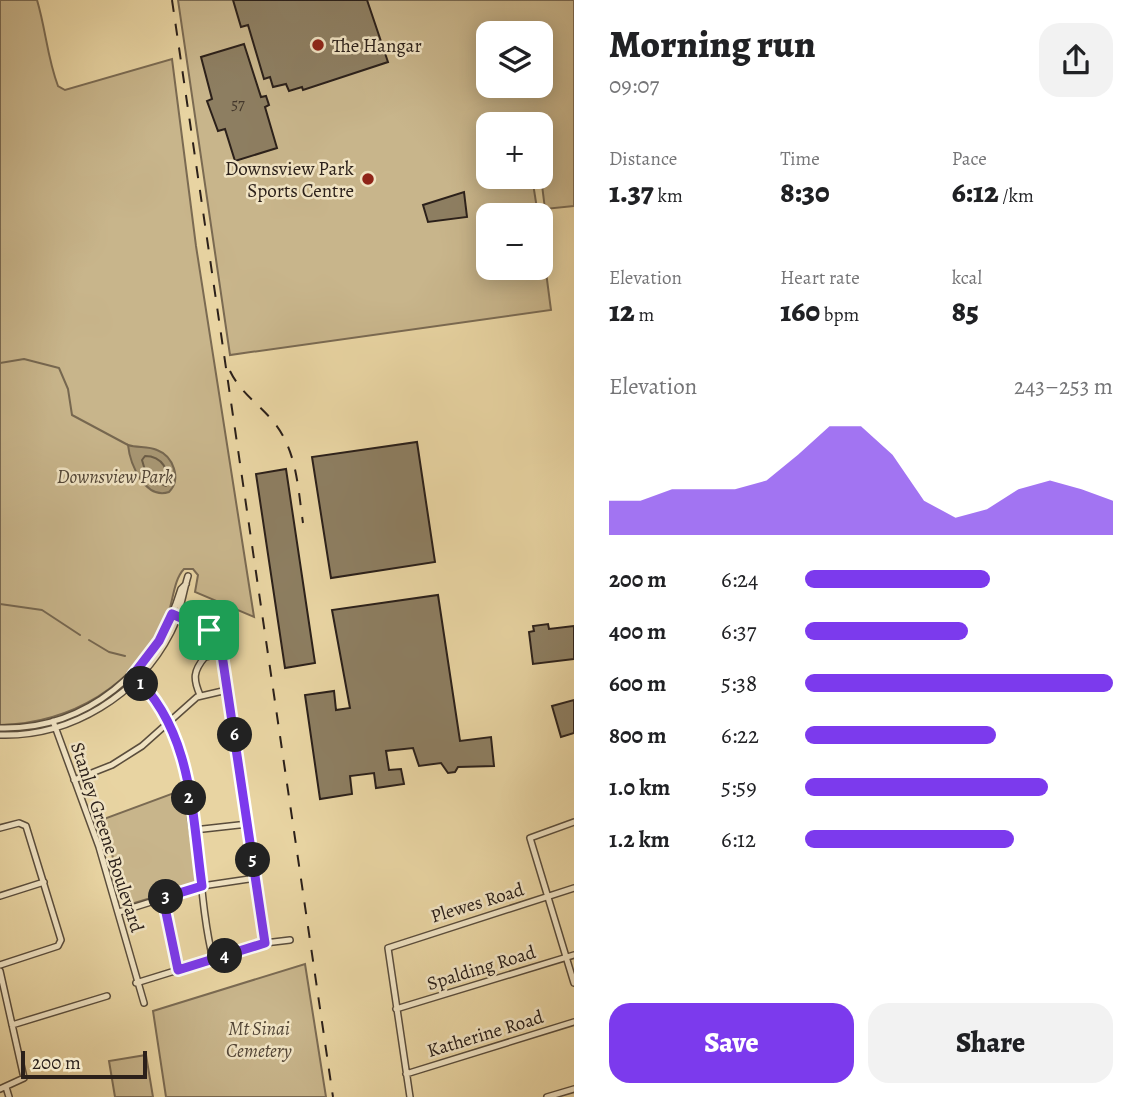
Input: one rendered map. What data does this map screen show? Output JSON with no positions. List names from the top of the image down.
{
  "streets": {
    "street": [
      "Stanley Greene Boulevard",
      "Plewes Road",
      "Spalding Road",
      "Katherine Road"
    ]
  },
  "crossings": [
    ["Plewes Road", "Spalding Road"]
  ],
  "parks": ["Downsview Park", "Mt Sinai Cemetery"],
  "places": ["The Hangar", "Downsview Park Sports Centre"],
  "house_numbers": ["57"],
  "scale_bar": "200 m",
  "page": {
    "heading": ["Morning run", "09:07"],
    "map_buttons": ["+", "−"],
    "stats": [
      ["Distance", "1.37 km"],
      ["Time", "8:30"],
      ["Pace", "6:12 /km"],
      ["Elevation", "12 m"],
      ["Heart rate", "160 bpm"],
      ["kcal", "85"]
    ],
    "chart": ["Elevation", "243–253 m"],
    "list": [
      {
        "name": "200 m",
        "note": "6:24"
      },
      {
        "name": "400 m",
        "note": "6:37"
      },
      {
        "name": "600 m",
        "note": "5:38"
      },
      {
        "name": "800 m",
        "note": "6:22"
      },
      {
        "name": "1.0 km",
        "note": "5:59"
      },
      {
        "name": "1.2 km",
        "note": "6:12"
      }
    ],
    "pins": [
      "1",
      "6",
      "2",
      "5",
      "3",
      "4"
    ],
    "buttons": ["Save", "Share"],
    "scale": "200 m"
  }
}
